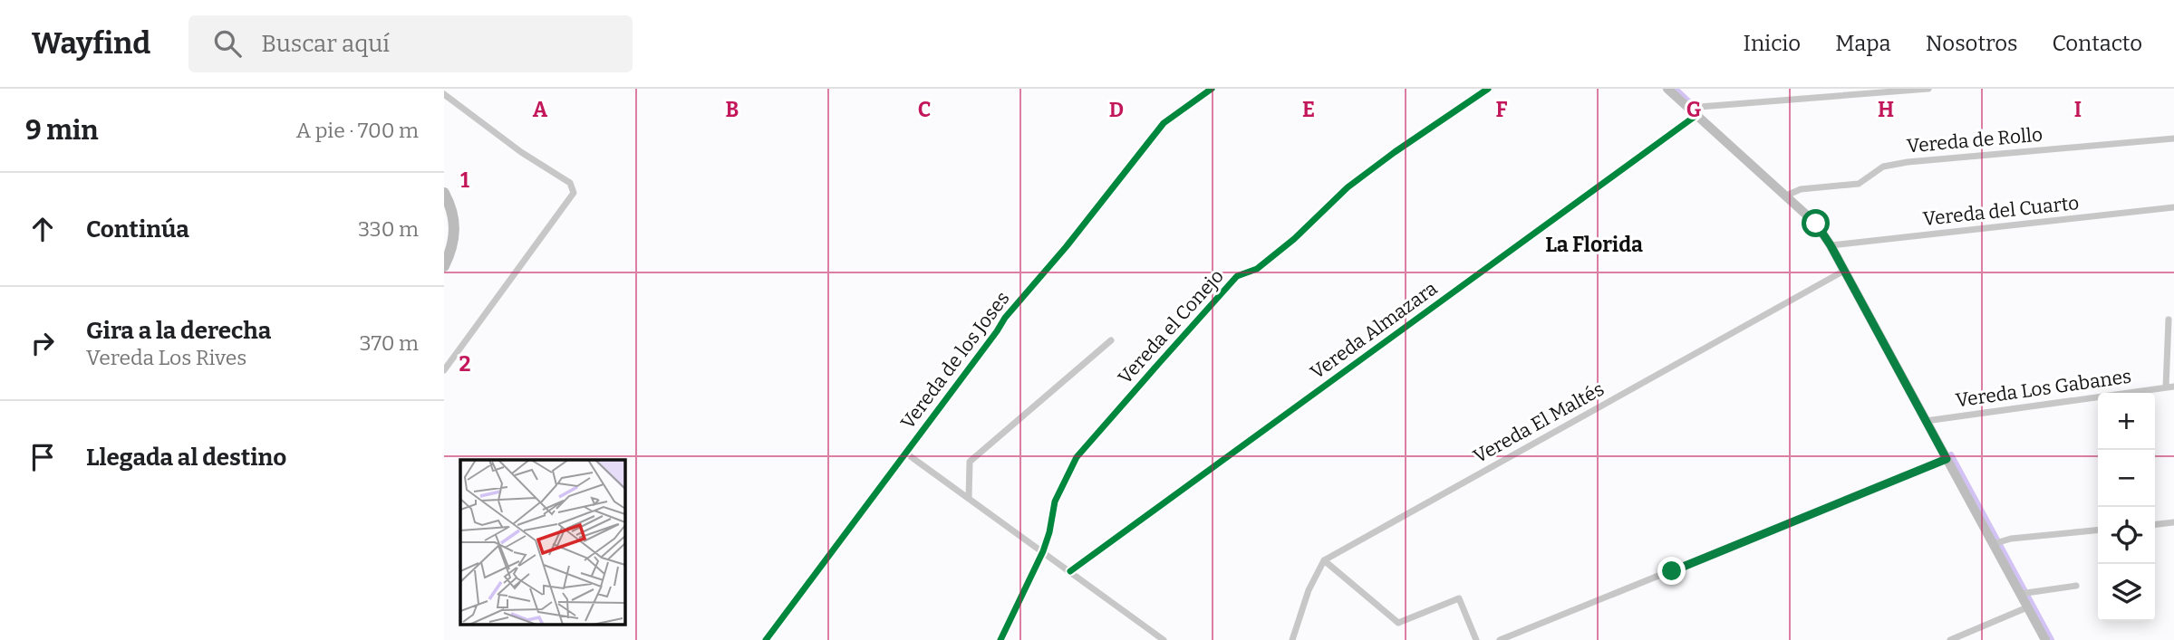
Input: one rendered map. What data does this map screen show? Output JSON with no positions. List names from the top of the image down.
{
  "streets": {
    "street": [
      "Vereda de Rollo",
      "Vereda del Cuarto",
      "Vereda el Conejo",
      "Vereda Almazara",
      "Vereda de los Joses",
      "Vereda Los Gabanes",
      "Vereda El Maltés"
    ]
  },
  "districts": ["La Florida"],
  "page": {
    "header": "Wayfind",
    "search": "Buscar aquí",
    "nav": [
      "Inicio",
      "Mapa",
      "Nosotros",
      "Contacto"
    ],
    "heading": ["9 min", "A pie · 700 m"],
    "list": [
      ["Continúa", "330 m"],
      ["Gira a la derecha", "Vereda Los Rives", "370 m"],
      "Llegada al destino"
    ],
    "map_buttons": ["+", "−"]
  },
  "grid": {
    "columns": [
      "A",
      "B",
      "C",
      "D",
      "E",
      "F",
      "G",
      "H",
      "I"
    ],
    "rows": ["1", "2"]
  }
}
